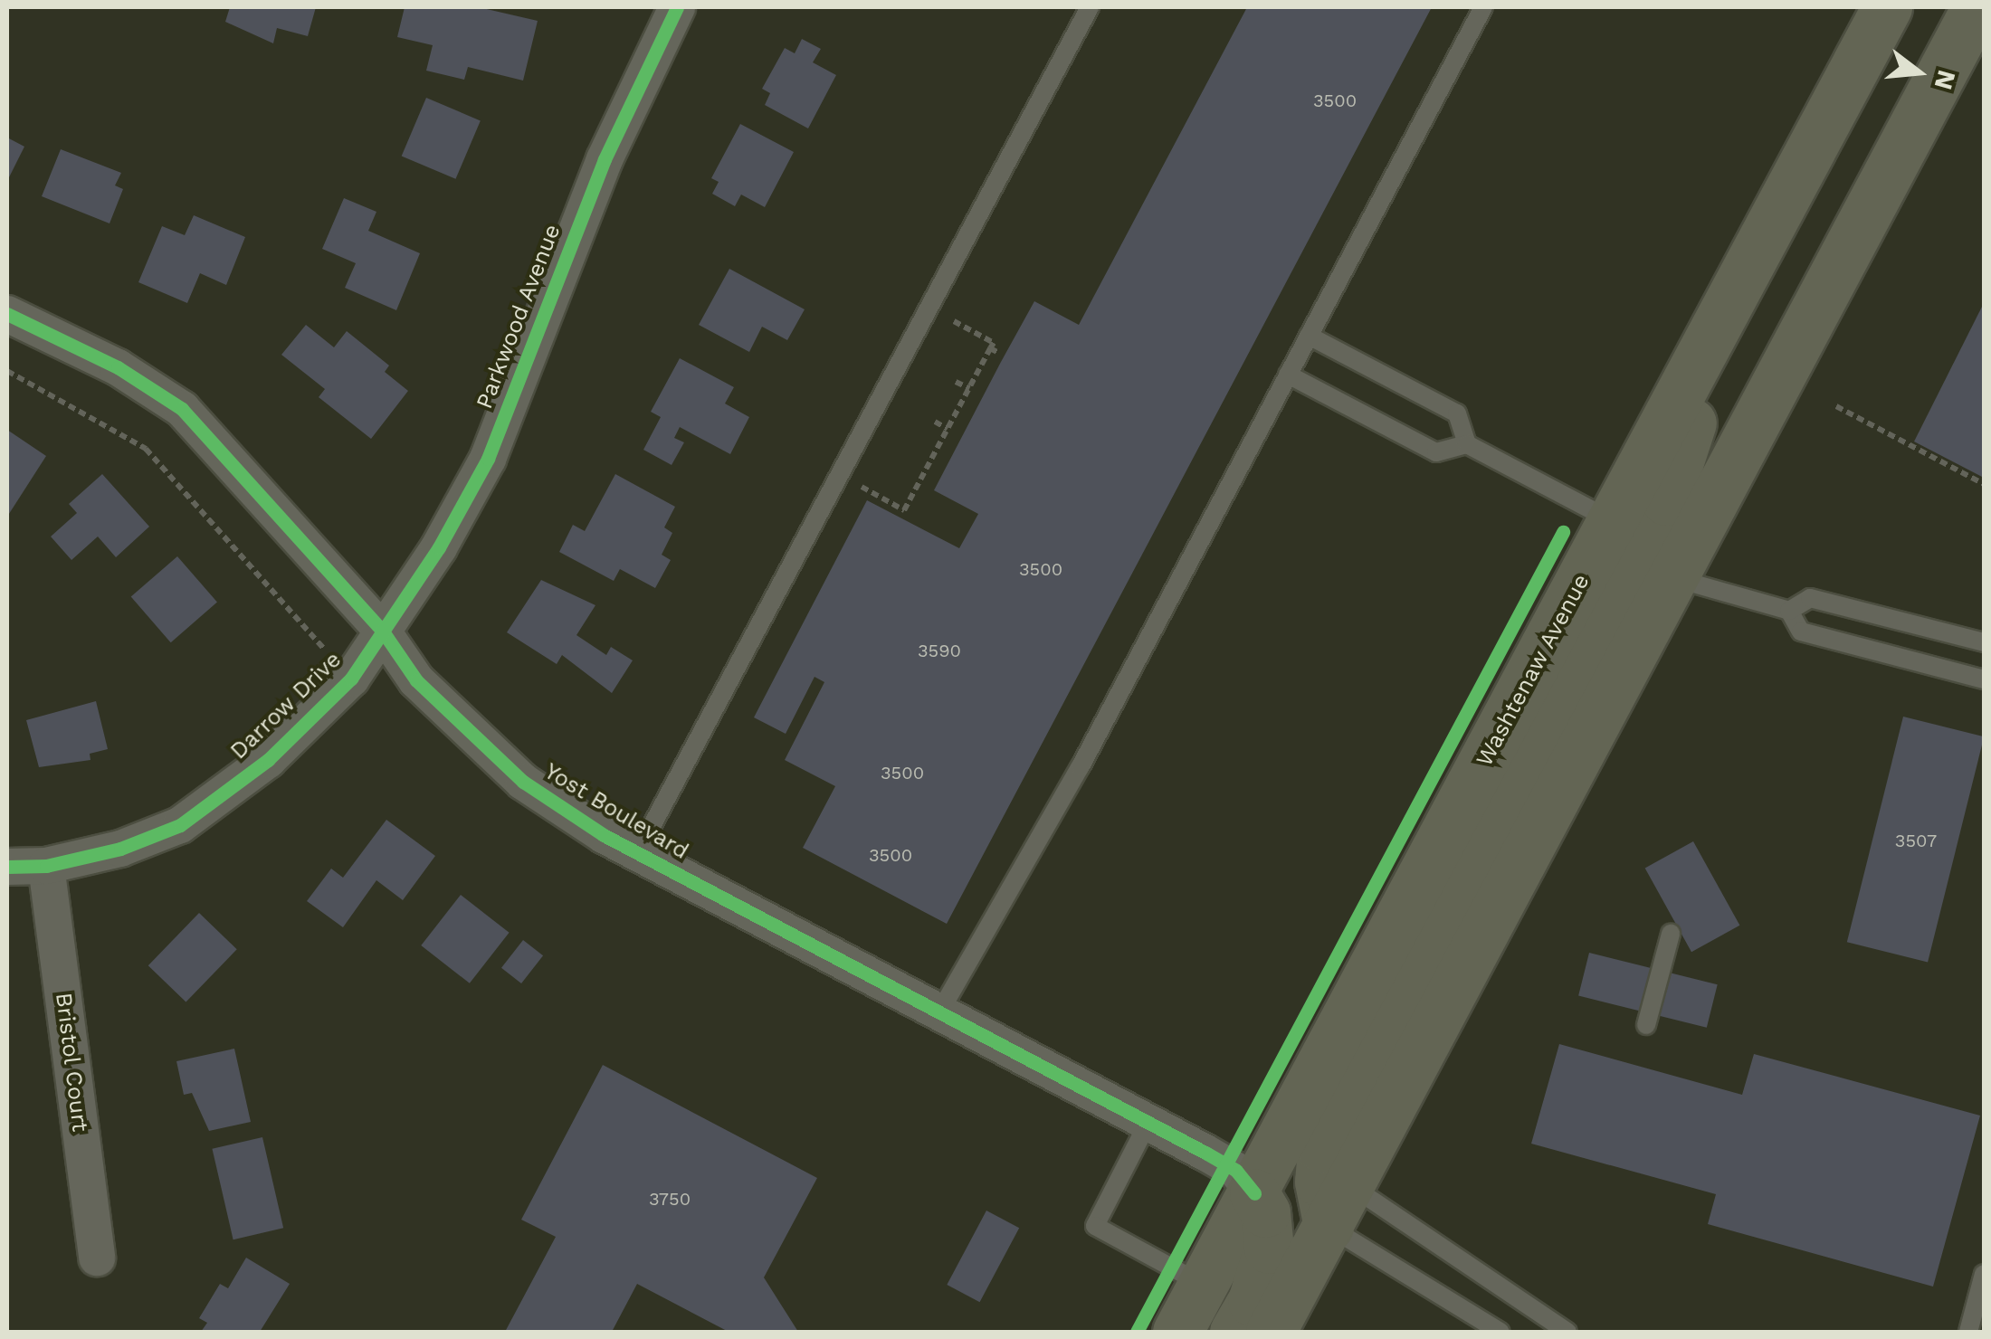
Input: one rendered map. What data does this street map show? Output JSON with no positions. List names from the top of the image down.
{
  "streets": {
    "main road": ["Washtenaw Avenue"],
    "street": [
      "Parkwood Avenue",
      "Darrow Drive",
      "Yost Boulevard",
      "Bristol Court"
    ]
  },
  "crossings": [
    ["Parkwood Avenue", "Darrow Drive"],
    ["Parkwood Avenue", "Yost Boulevard"],
    ["Washtenaw Avenue", "Yost Boulevard"],
    ["Darrow Drive", "Yost Boulevard"],
    ["Darrow Drive", "Bristol Court"]
  ],
  "house_numbers": [
    "3500",
    "3500",
    "3590",
    "3500",
    "3507",
    "3500",
    "3750"
  ],
  "north": "right"
}
